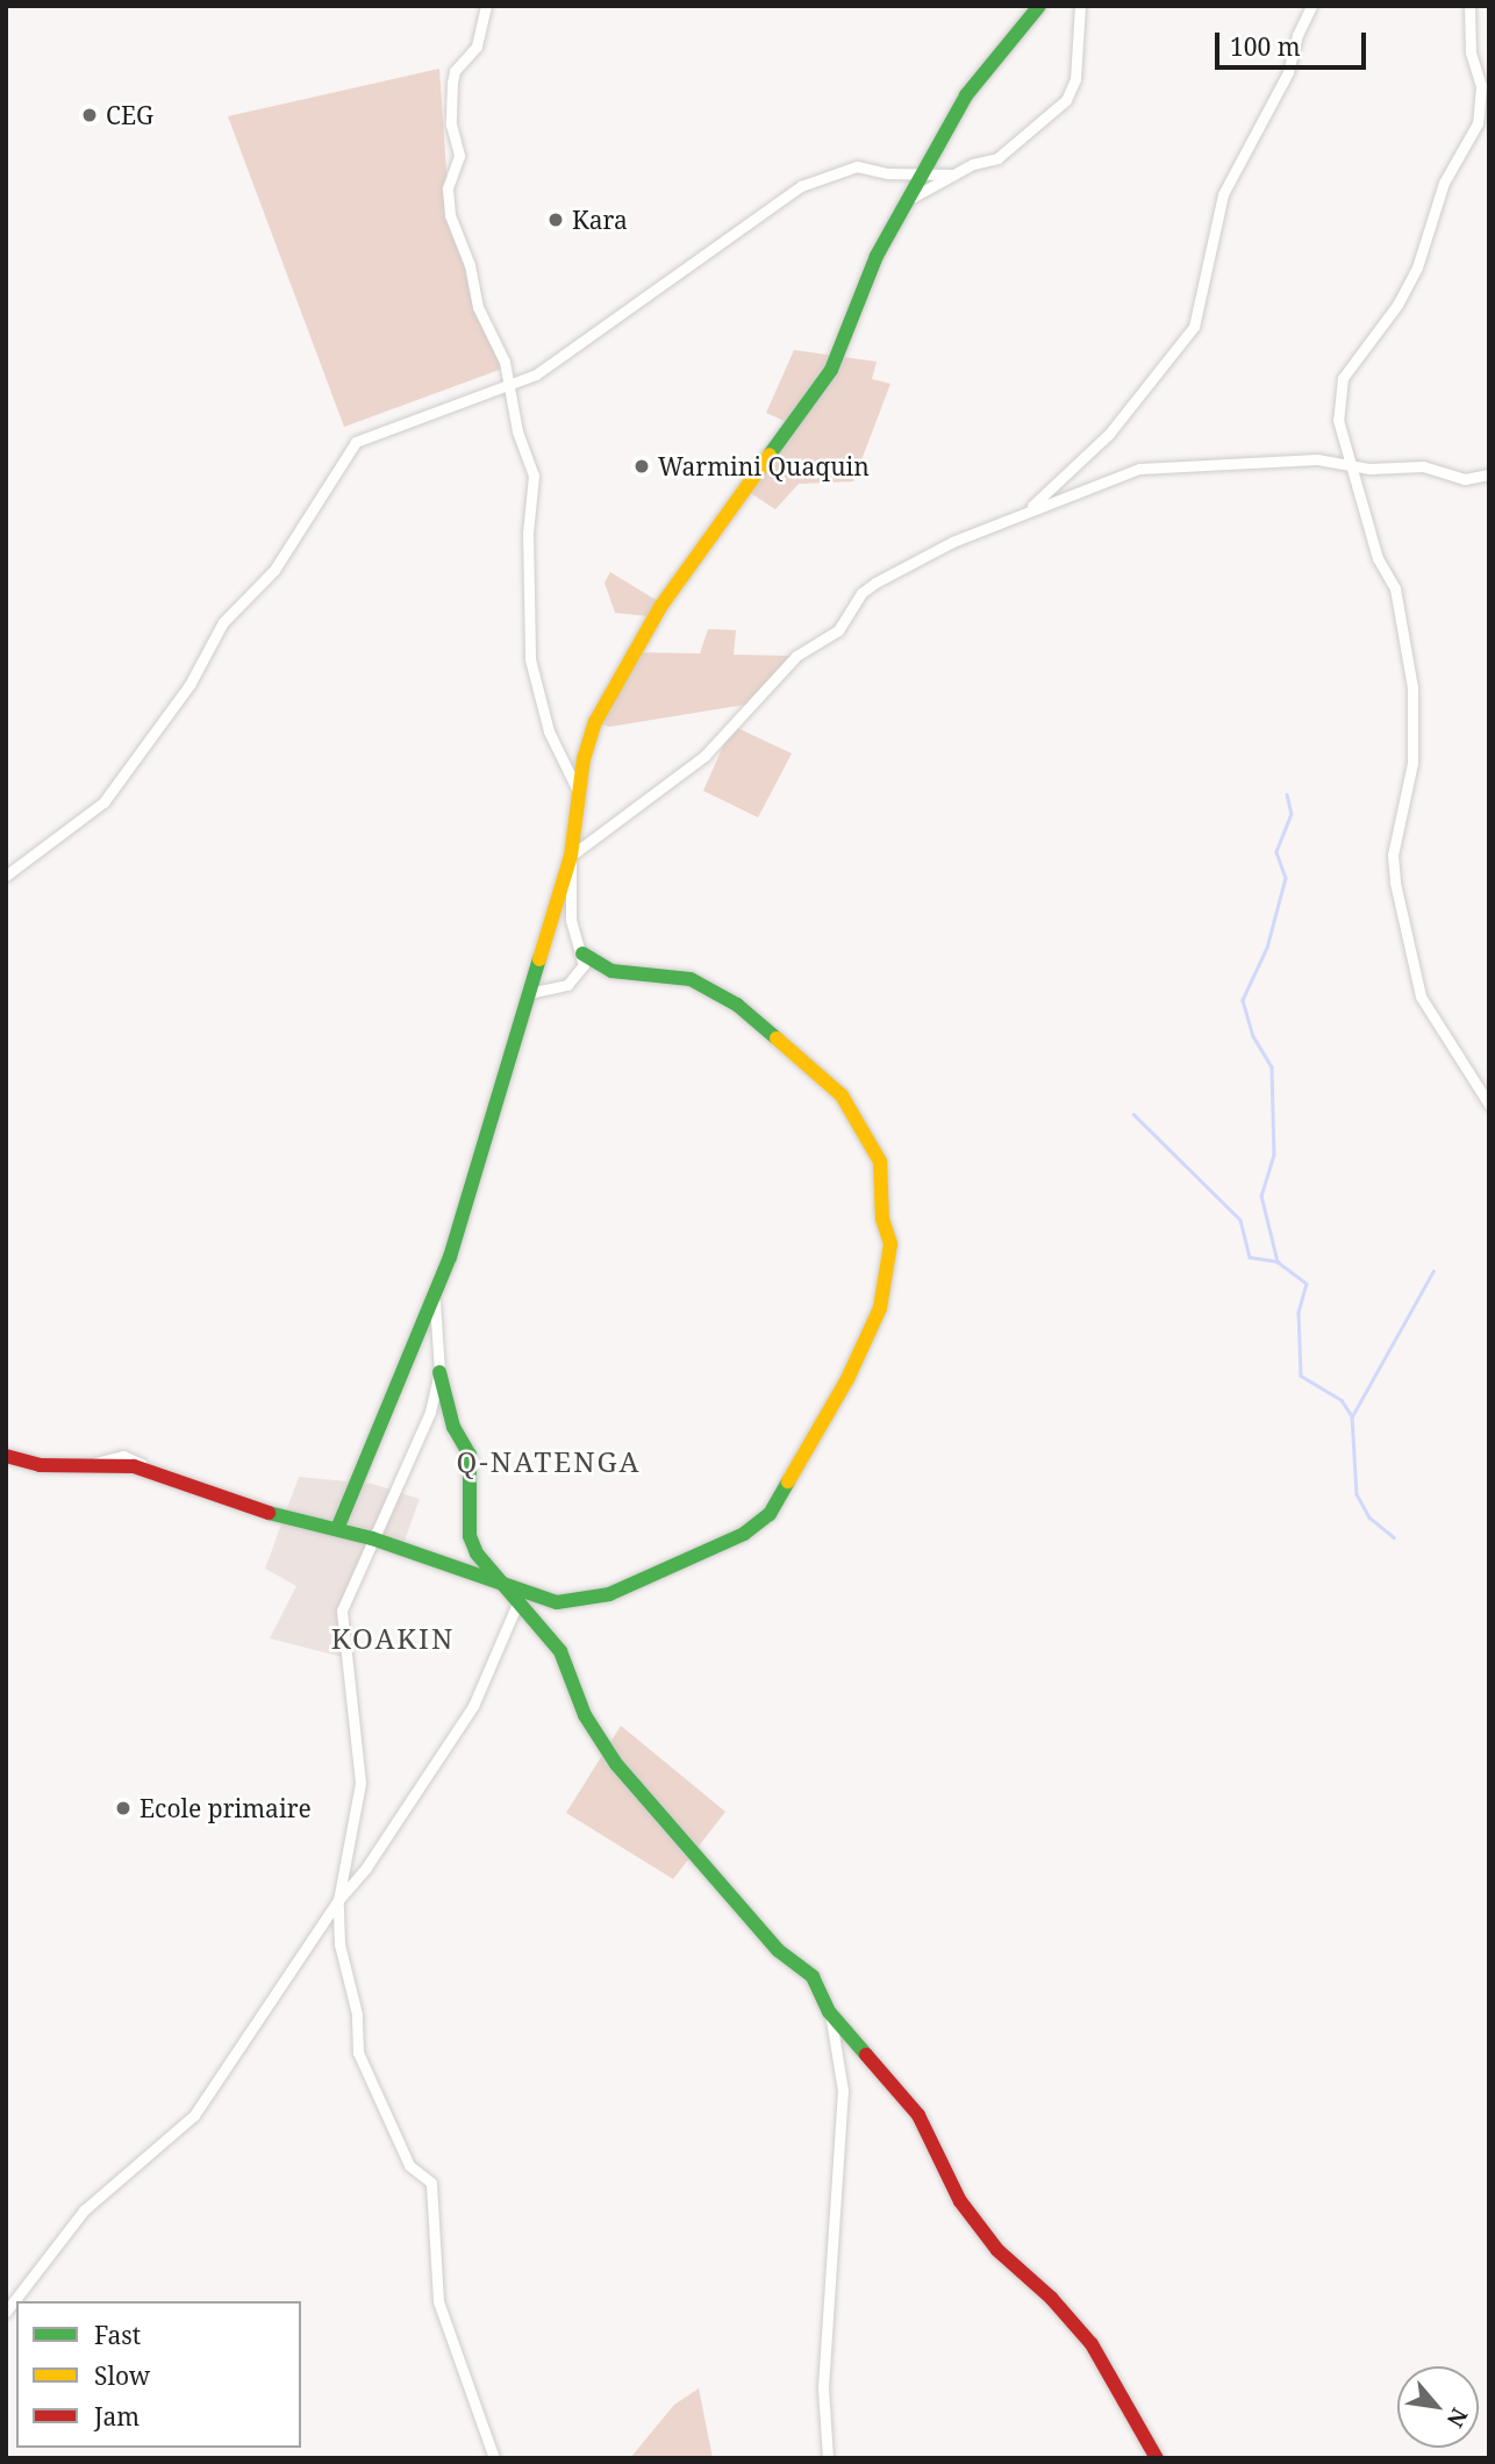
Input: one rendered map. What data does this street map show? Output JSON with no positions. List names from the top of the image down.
{
  "districts": ["Q-NATENGA", "KOAKIN"],
  "places": [
    "CEG",
    "Kara",
    "Warmini Quaquin",
    "Ecole primaire"
  ],
  "legend": ["Fast", "Slow", "Jam"],
  "scale_bar": "100 m",
  "north": "bottom right"
}
